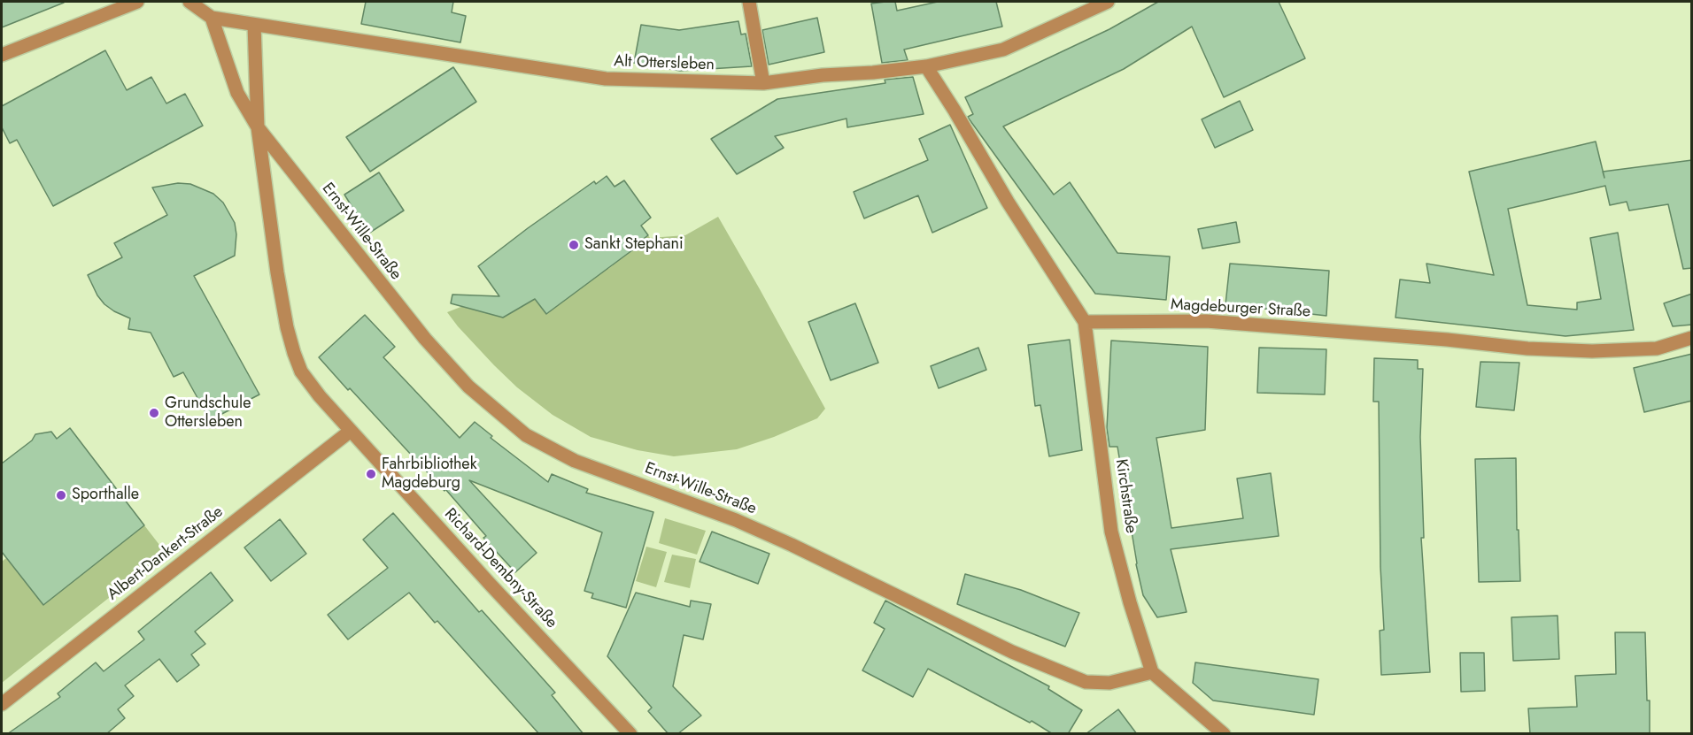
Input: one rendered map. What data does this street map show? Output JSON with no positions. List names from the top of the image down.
{
  "streets": {
    "street": [
      "Alt Ottersleben",
      "Ernst-Wille-Straße",
      "Magdeburger Straße",
      "Kirchstraße",
      "Albert-Dankert-Straße",
      "Richard-Dembny-Straße"
    ]
  },
  "crossings": [
    ["Alt Ottersleben", "Richard-Dembny-Straße"],
    ["Ernst-Wille-Straße", "Kirchstraße"],
    ["Ernst-Wille-Straße", "Richard-Dembny-Straße"],
    ["Magdeburger Straße", "Kirchstraße"],
    ["Albert-Dankert-Straße", "Richard-Dembny-Straße"]
  ],
  "places": [
    "Sankt Stephani",
    "Grundschule Ottersleben",
    "Fahrbibliothek Magdeburg",
    "Sporthalle"
  ]
}
